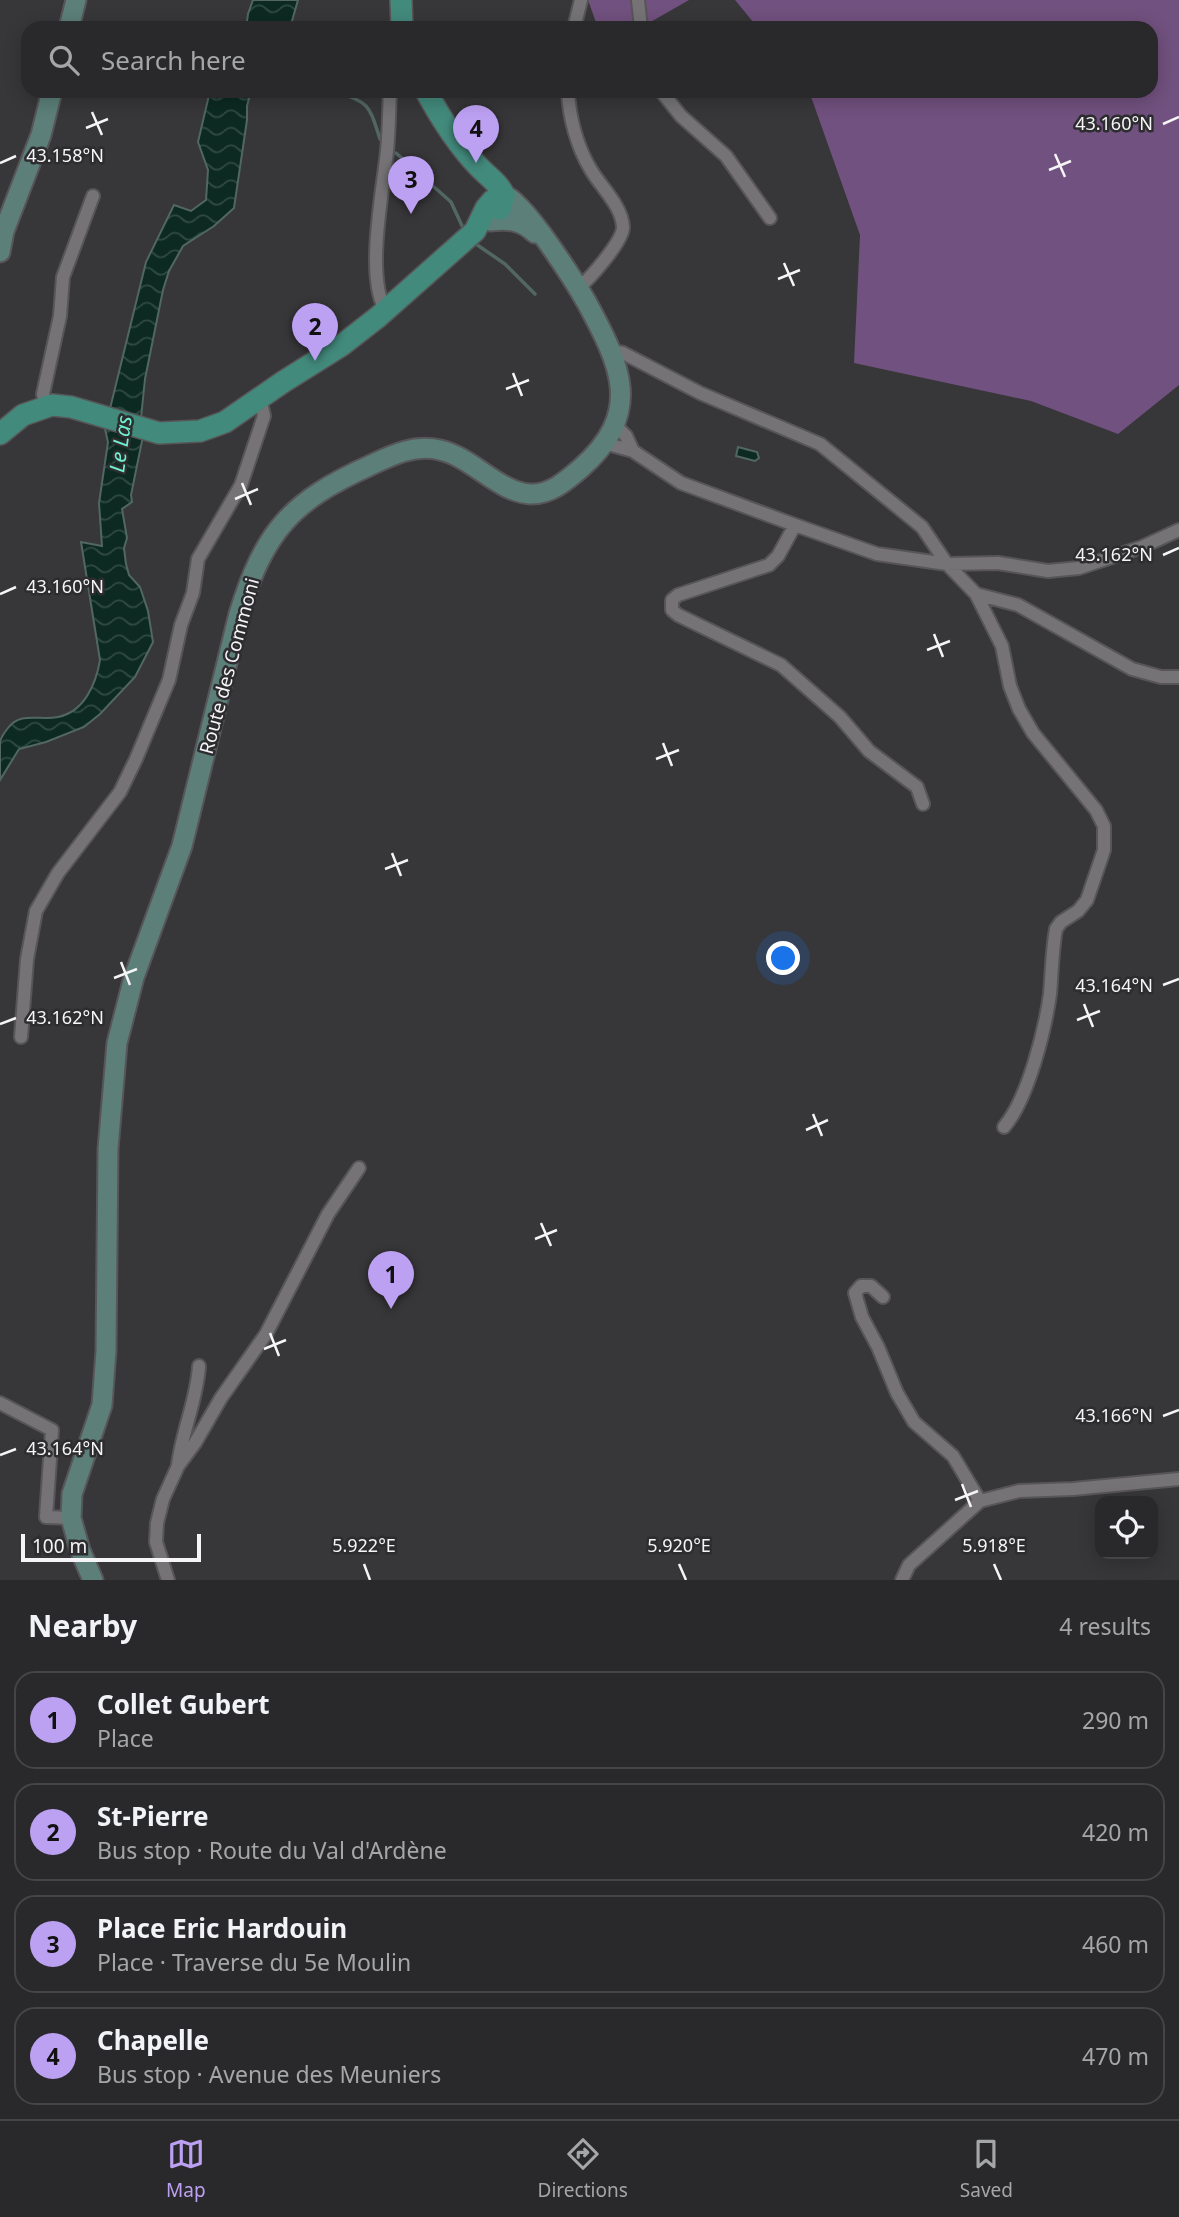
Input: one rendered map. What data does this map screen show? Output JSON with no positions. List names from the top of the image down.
{
  "streets": {
    "street": ["Route des Commoni"]
  },
  "water": ["Le Las"],
  "scale_bar": "100 m",
  "page": {
    "search": "Search here",
    "pins": [
      "4",
      "3",
      "2",
      "1"
    ],
    "scale": "100 m",
    "heading": ["Nearby", "4 results"],
    "list": [
      {
        "mark": "1",
        "name": "Collet Gubert",
        "note": "Place",
        "value": "290 m"
      },
      {
        "mark": "2",
        "name": "St-Pierre",
        "note": "Bus stop · Route du Val d'Ardène",
        "value": "420 m"
      },
      {
        "mark": "3",
        "name": "Place Eric Hardouin",
        "note": "Place · Traverse du 5e Moulin",
        "value": "460 m"
      },
      {
        "mark": "4",
        "name": "Chapelle",
        "note": "Bus stop · Avenue des Meuniers",
        "value": "470 m"
      }
    ],
    "nav": ["Map", "Directions", "Saved"]
  },
  "coordinates": [
    "43.160°N",
    "43.158°N",
    "43.162°N",
    "43.164°N",
    "43.166°N",
    "5.922°E",
    "5.920°E",
    "5.918°E"
  ]
}
